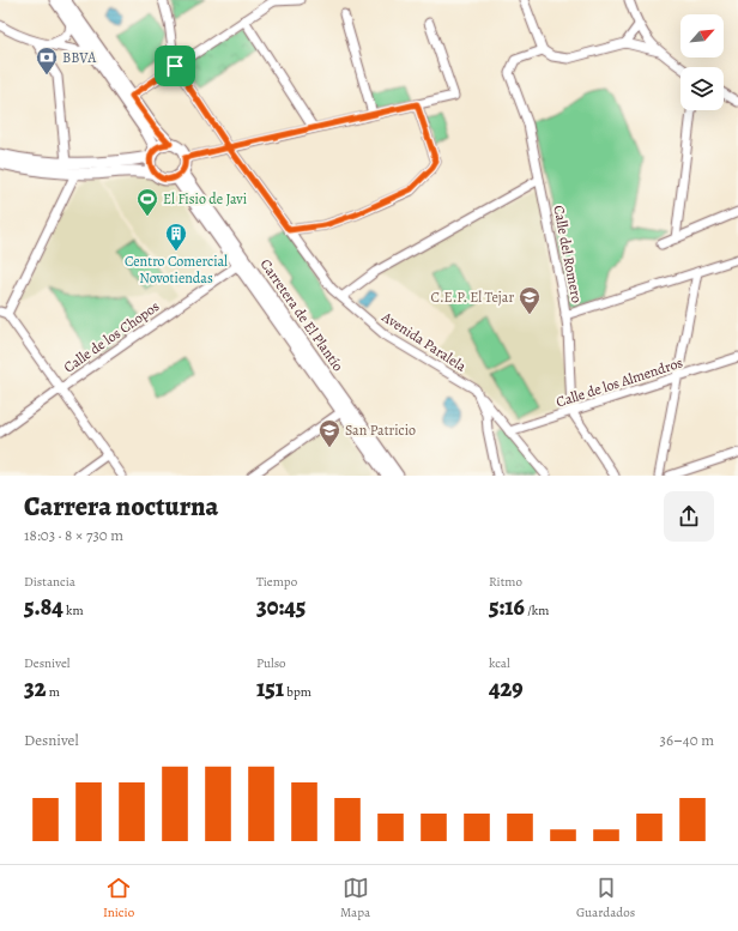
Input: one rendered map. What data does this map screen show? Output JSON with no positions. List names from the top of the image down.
{
  "streets": {
    "street": [
      "Calle del Romero",
      "Carretera de El Plantío",
      "Calle de los Chopos",
      "Avenida Paralela",
      "Calle de los Almendros"
    ]
  },
  "crossings": [
    ["Calle del Romero", "Calle de los Almendros"],
    ["Carretera de El Plantío", "Calle de los Chopos"]
  ],
  "places": {
    "bank": ["BBVA"],
    "sports": ["El Fisio de Javi"],
    "building": ["Centro Comercial Novotiendas"],
    "school or university": ["C.E.P. El Tejar", "San Patricio"]
  },
  "north": "top right",
  "page": {
    "heading": ["Carrera nocturna", "18:03 · 8 × 730 m"],
    "stats": [
      ["Distancia", "5.84 km"],
      ["Tiempo", "30:45"],
      ["Ritmo", "5:16 /km"],
      ["Desnivel", "32 m"],
      ["Pulso", "151 bpm"],
      ["kcal", "429"]
    ],
    "chart": ["Desnivel", "36–40 m"],
    "tabs": ["Inicio", "Mapa", "Guardados"]
  }
}
